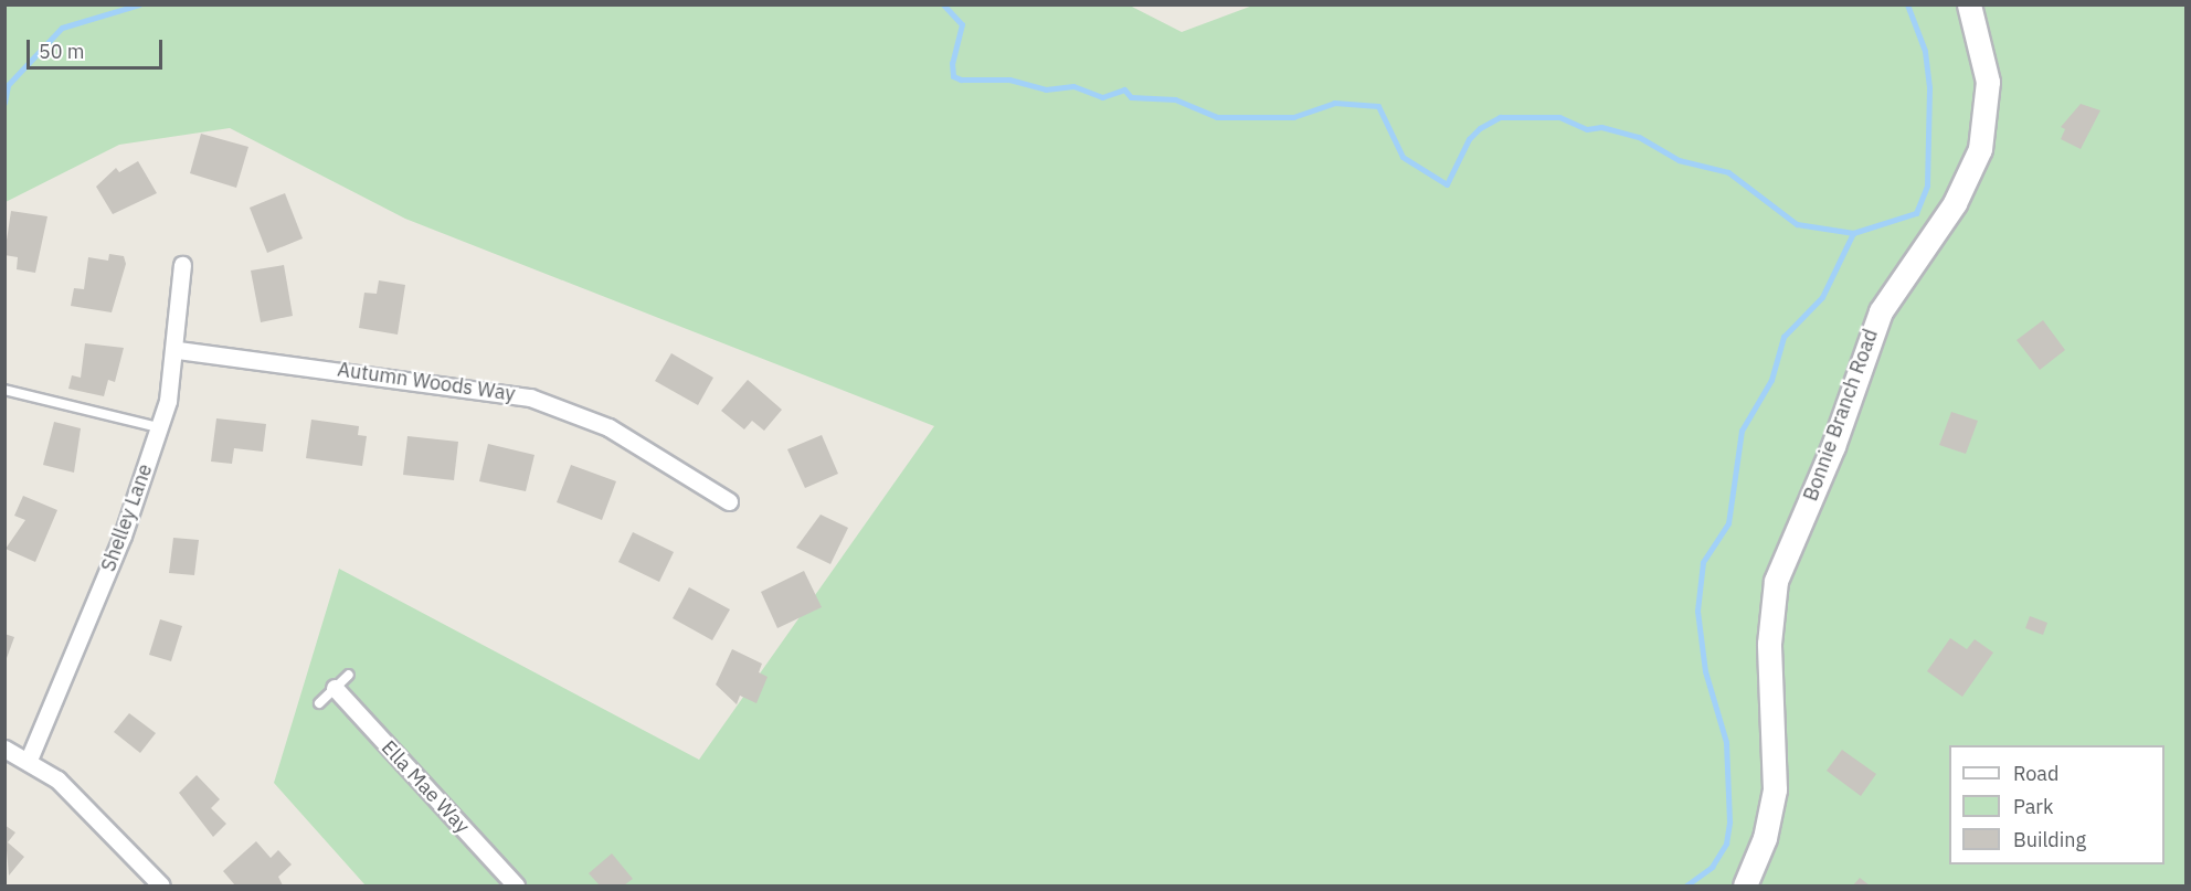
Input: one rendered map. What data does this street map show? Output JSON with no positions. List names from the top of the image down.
{
  "streets": {
    "street": [
      "Autumn Woods Way",
      "Bonnie Branch Road",
      "Shelley Lane",
      "Ella Mae Way"
    ]
  },
  "crossings": [
    ["Autumn Woods Way", "Shelley Lane"]
  ],
  "legend": ["Road", "Park", "Building"],
  "scale_bar": "50 m"
}
